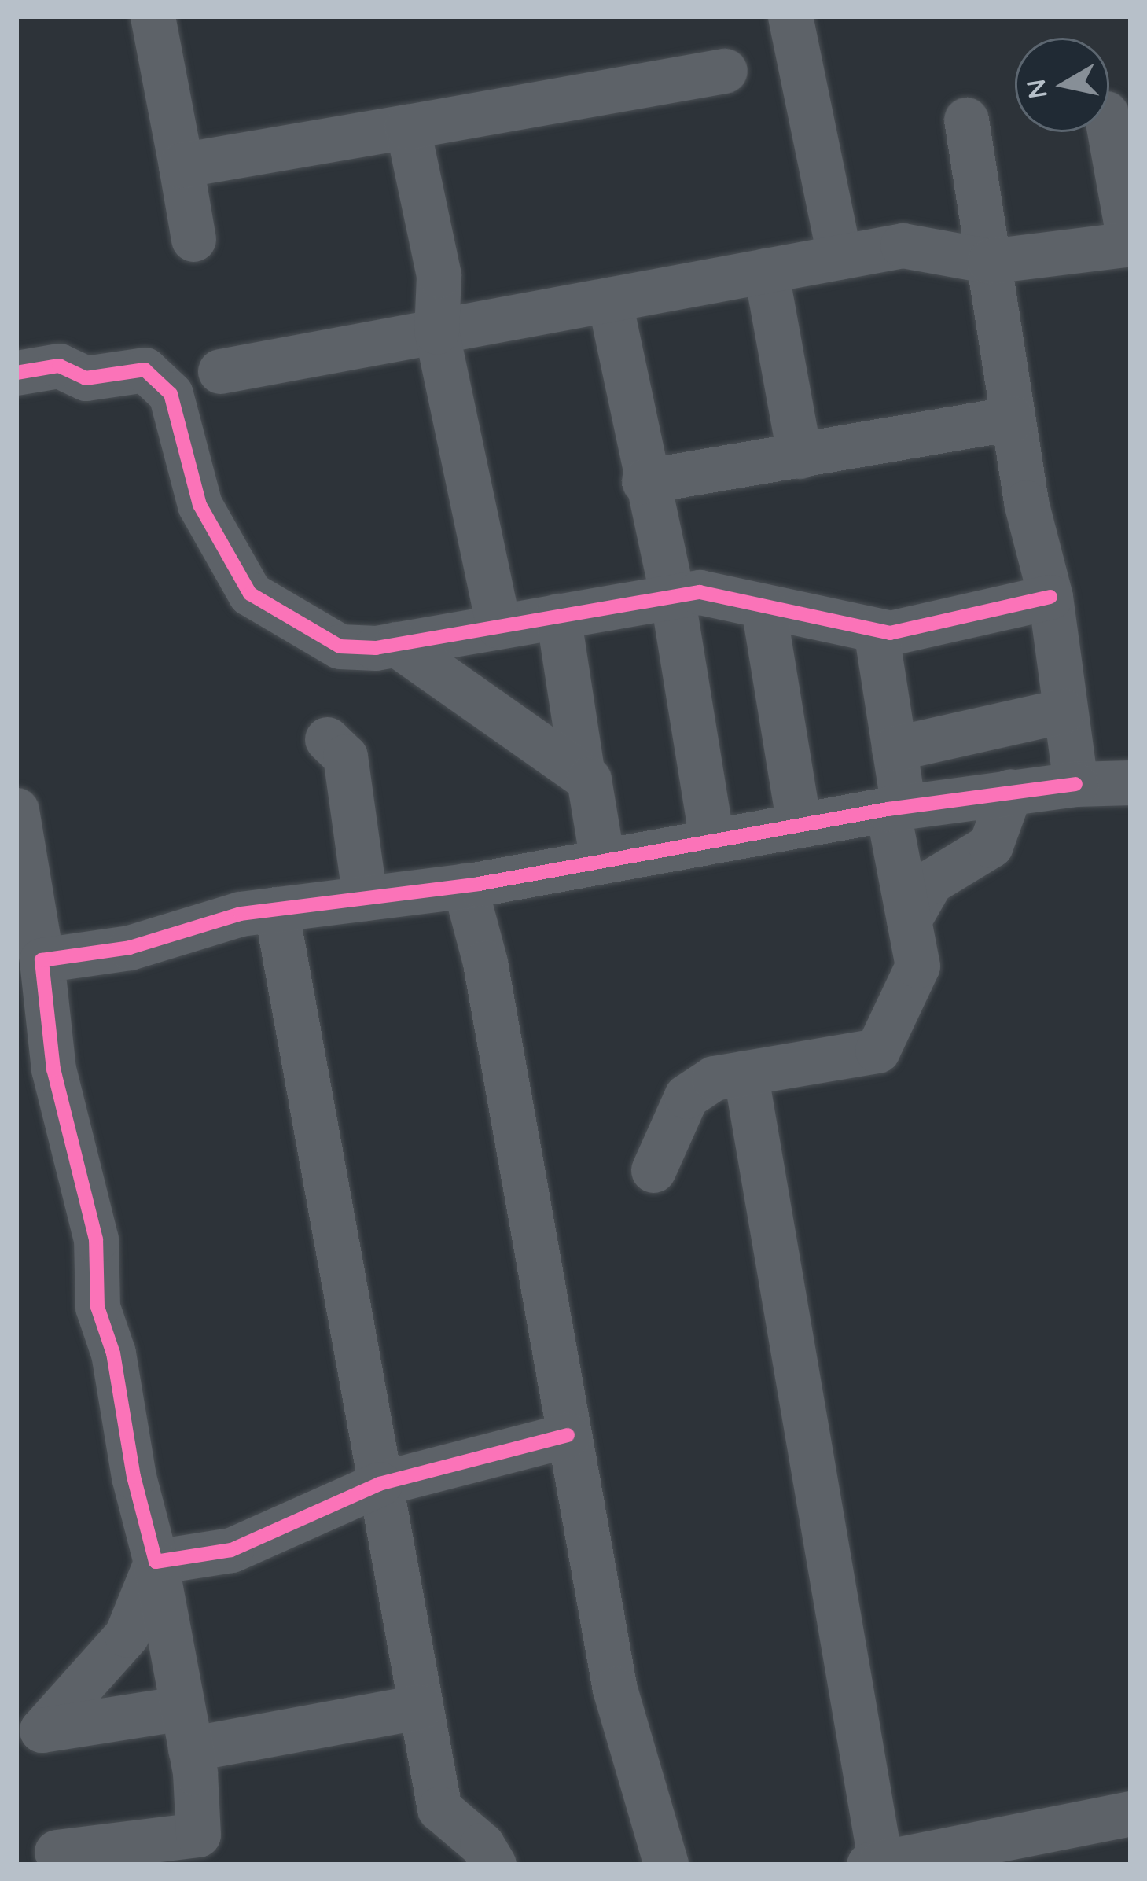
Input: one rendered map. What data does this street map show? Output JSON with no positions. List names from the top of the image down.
{
  "north": "left"
}
